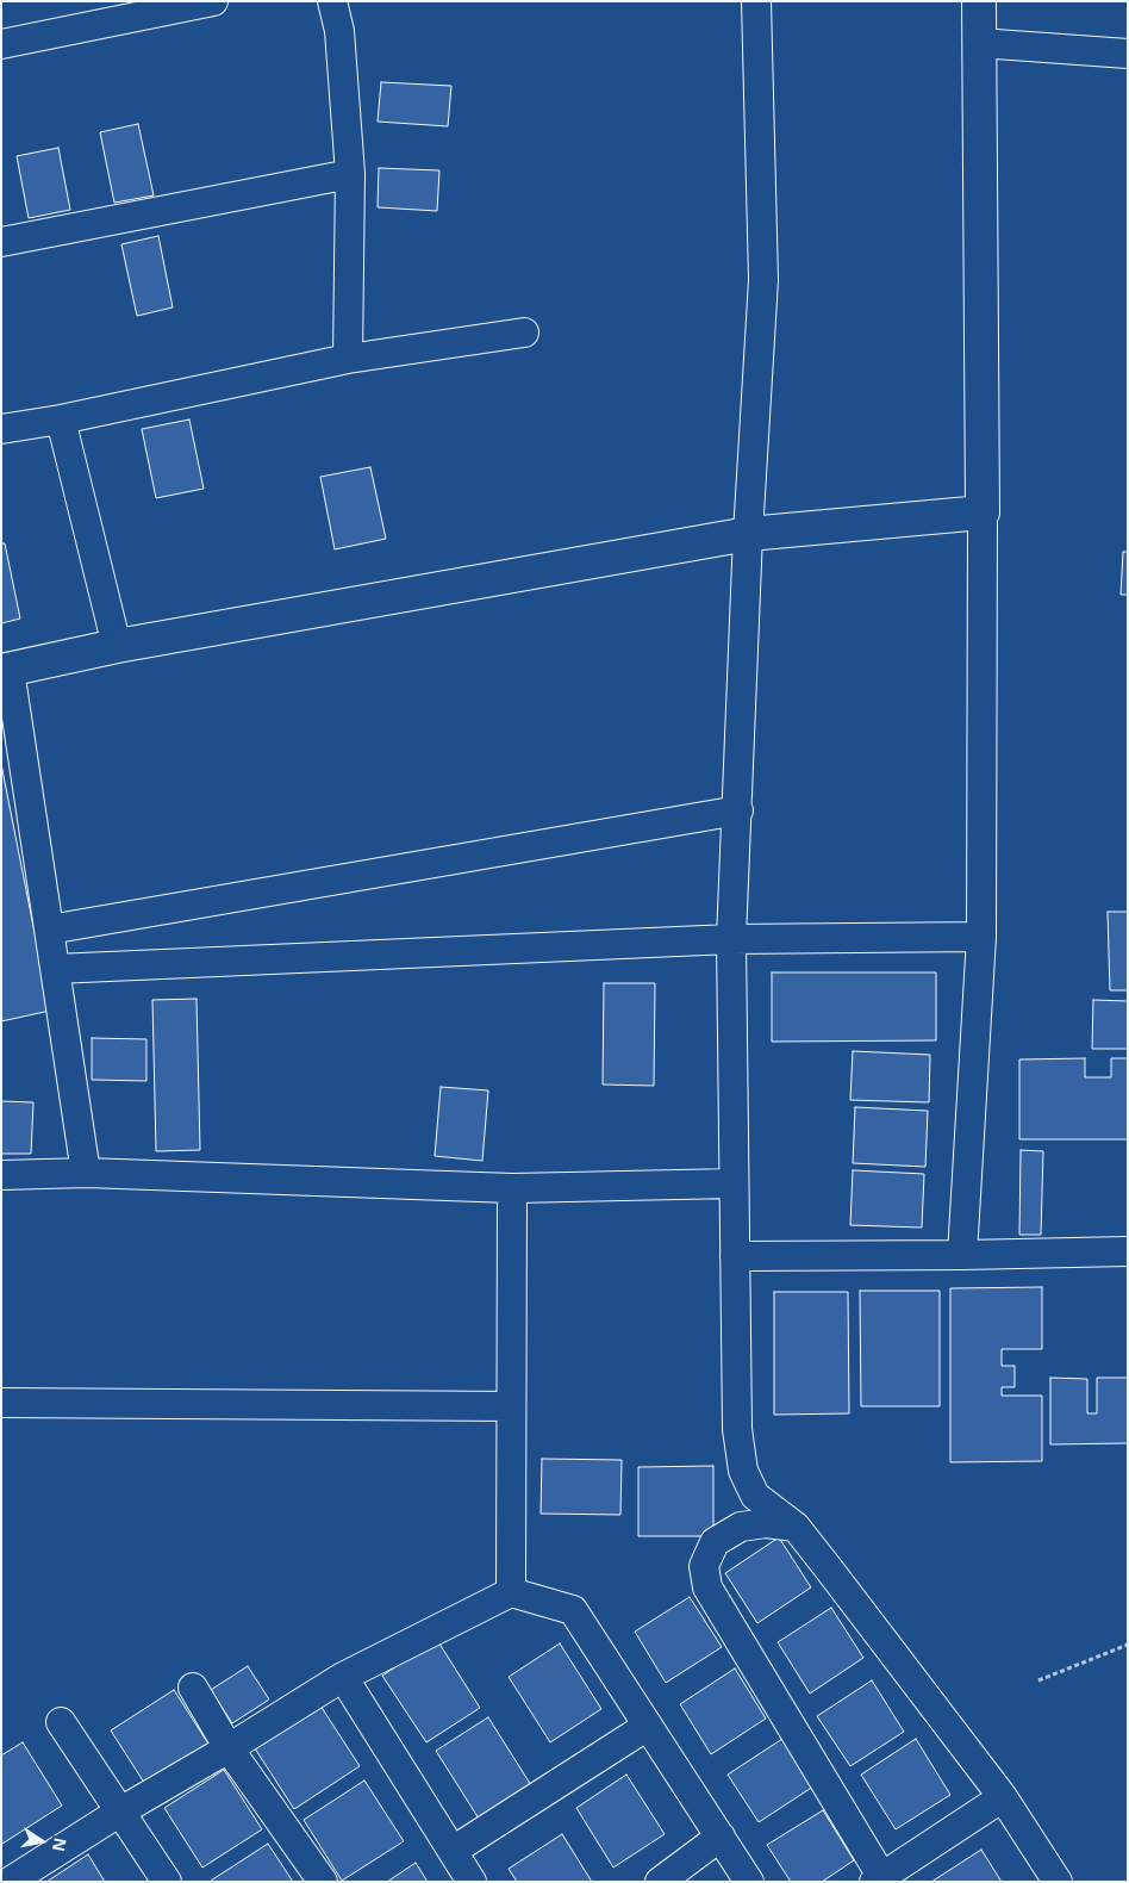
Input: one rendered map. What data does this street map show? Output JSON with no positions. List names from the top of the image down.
{
  "north": "right"
}
